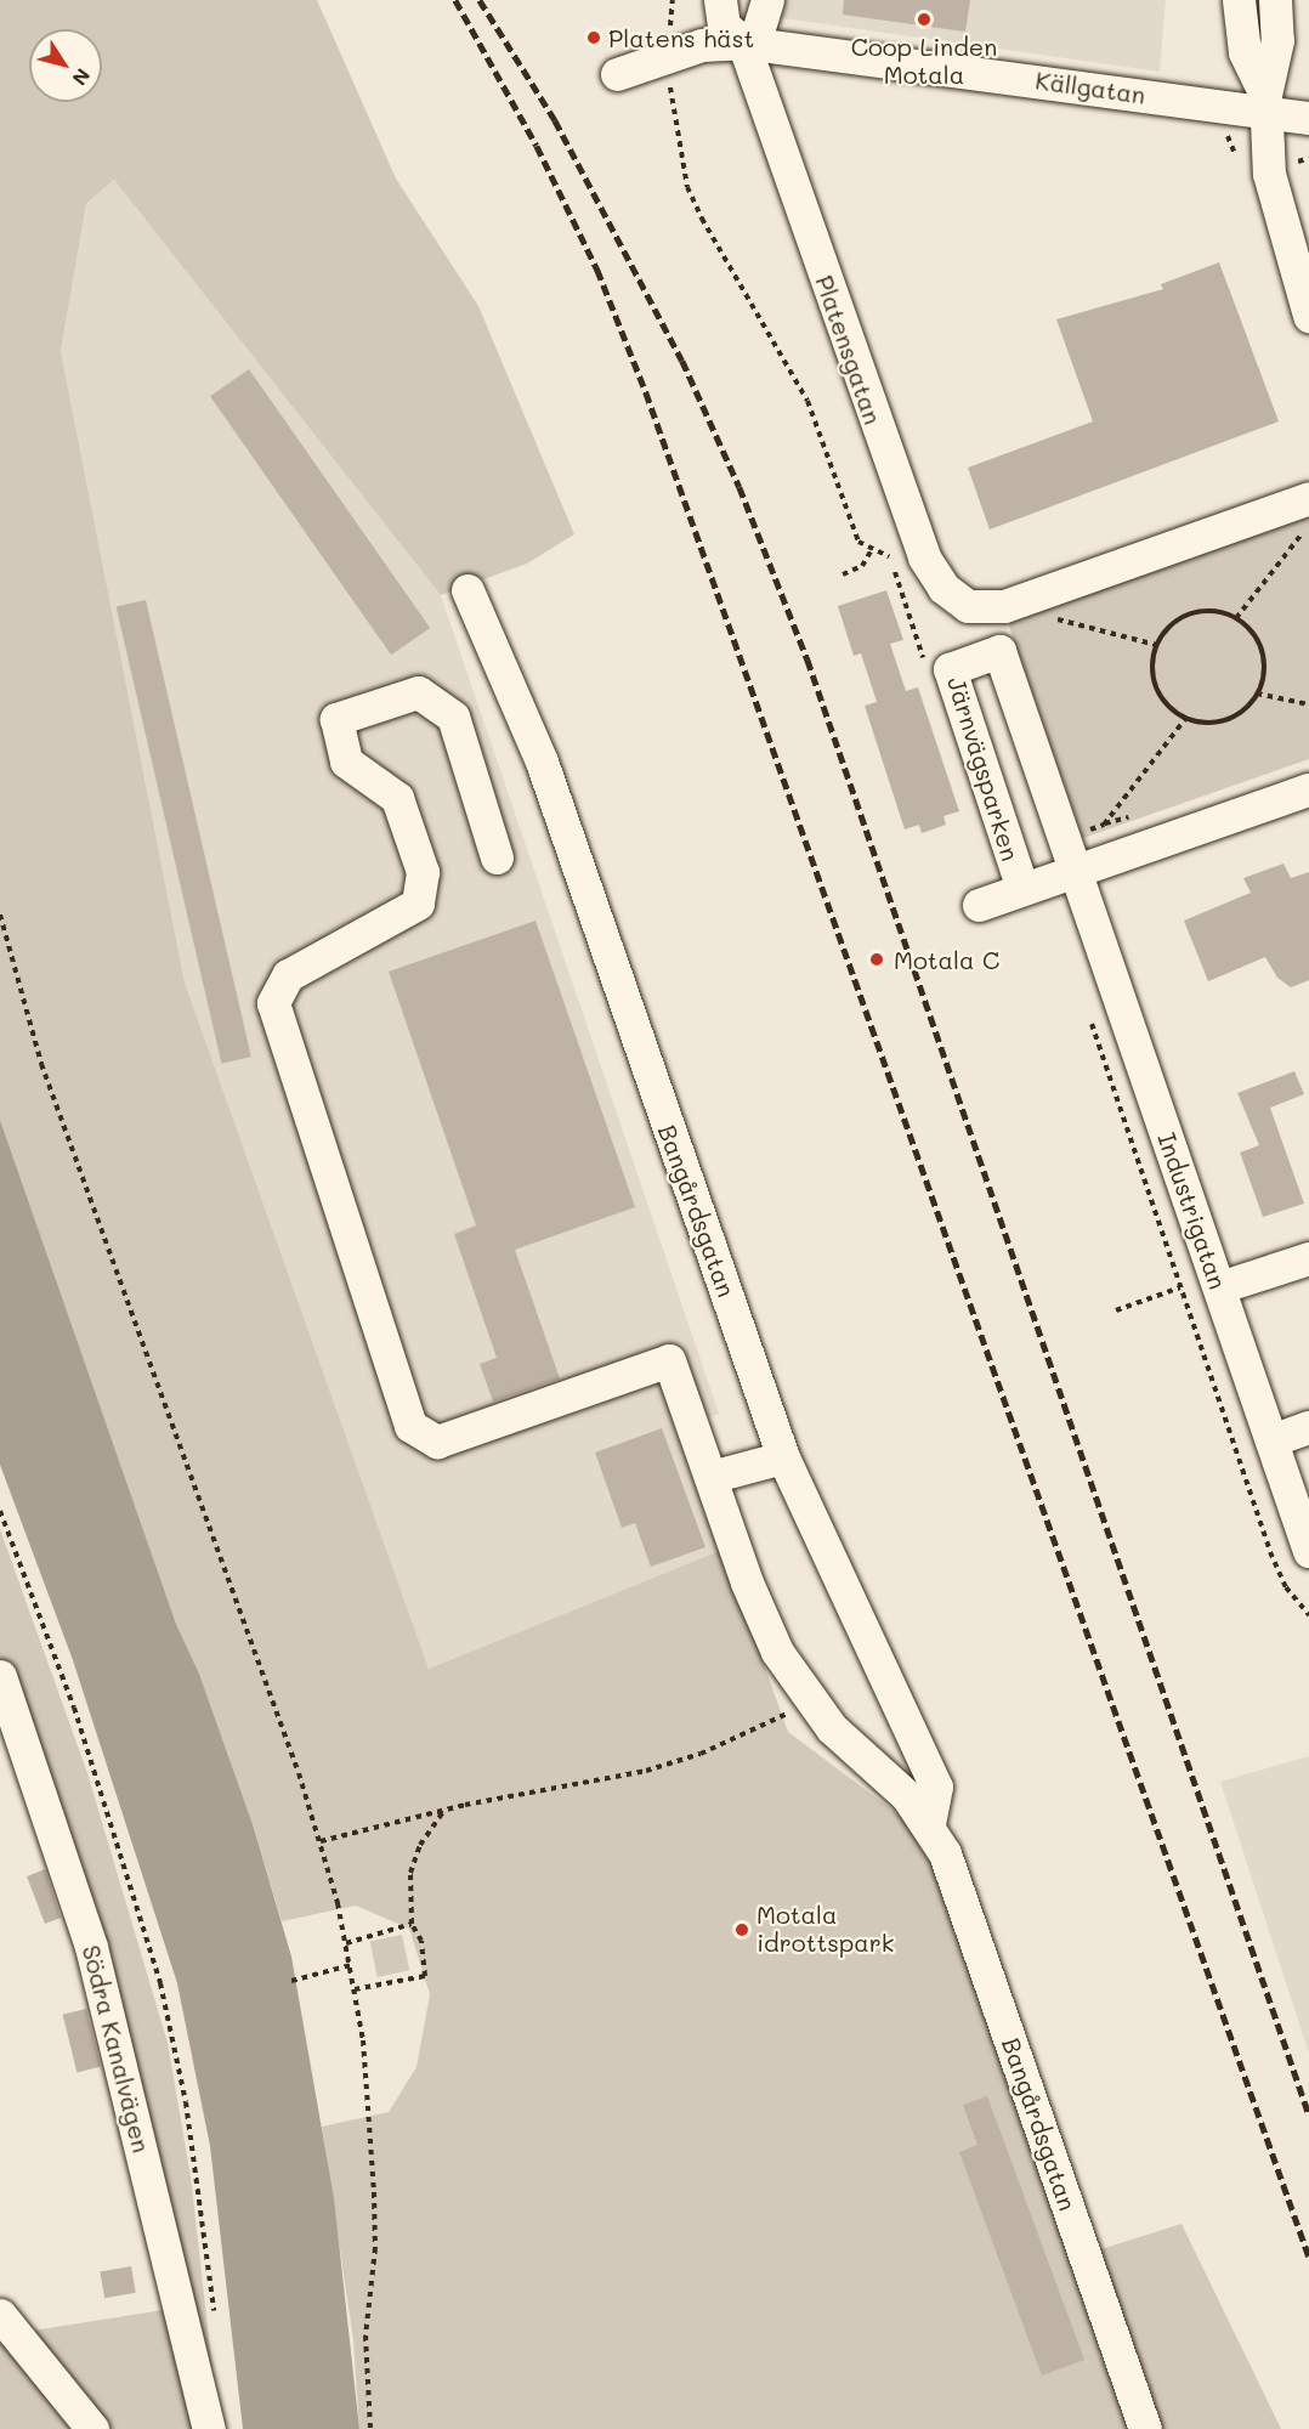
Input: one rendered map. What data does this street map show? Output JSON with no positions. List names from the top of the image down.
{
  "streets": {
    "street": [
      "Källgatan",
      "Platensgatan",
      "Järnvägsparken",
      "Bangårdsgatan",
      "Industrigatan",
      "Södra Kanalvägen"
    ]
  },
  "crossings": [
    ["Källgatan", "Platensgatan"],
    ["Järnvägsparken", "Industrigatan"]
  ],
  "places": [
    "Coop Linden Motala",
    "Platens häst",
    "Motala C",
    "Motala idrottspark"
  ],
  "north": "bottom right"
}
